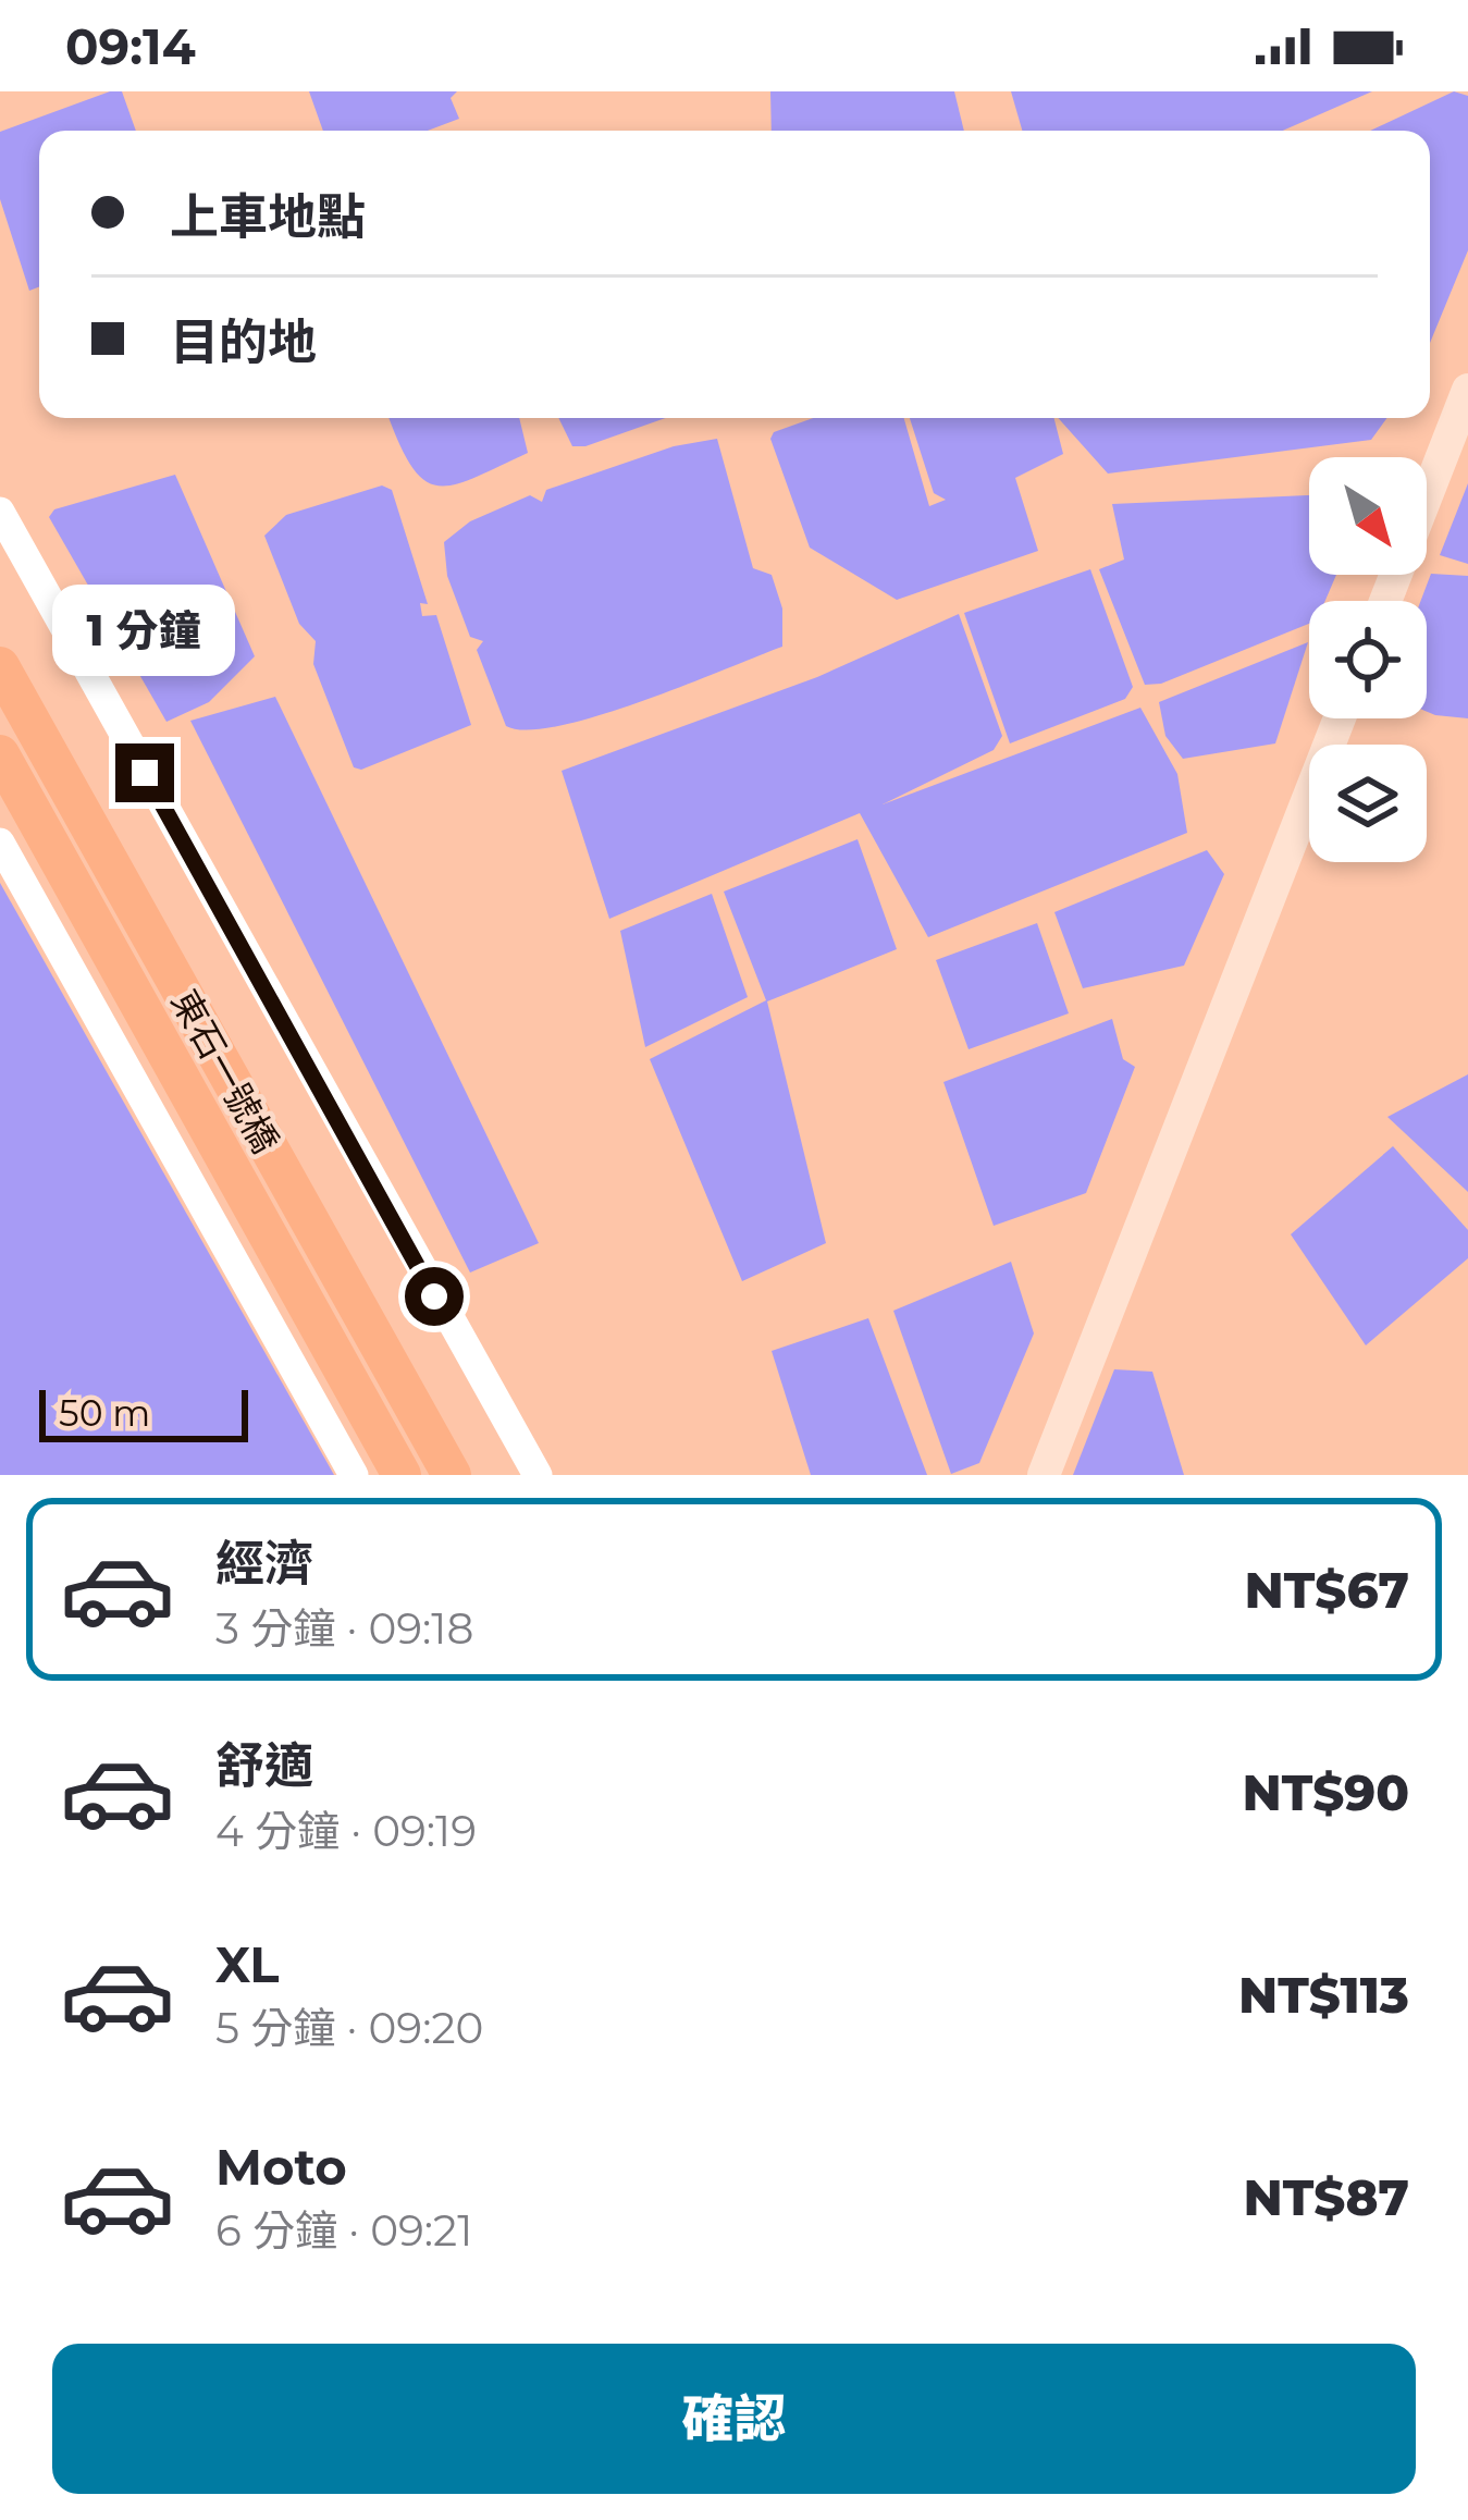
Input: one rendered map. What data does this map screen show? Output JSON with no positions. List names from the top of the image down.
{
  "streets": {
    "highway": ["東石一號橋"]
  },
  "scale_bar": "50 m",
  "north": "bottom right",
  "page": {
    "status": "09:14",
    "banner": ["上車地點", "目的地"],
    "bubble": "1 分鐘",
    "scale": "50 m",
    "list": [
      {
        "name": "經濟",
        "note": "3 分鐘 · 09:18",
        "value": "NT$67"
      },
      {
        "name": "舒適",
        "note": "4 分鐘 · 09:19",
        "value": "NT$90"
      },
      {
        "name": "XL",
        "note": "5 分鐘 · 09:20",
        "value": "NT$113"
      },
      {
        "name": "Moto",
        "note": "6 分鐘 · 09:21",
        "value": "NT$87"
      }
    ],
    "buttons": "確認"
  }
}
